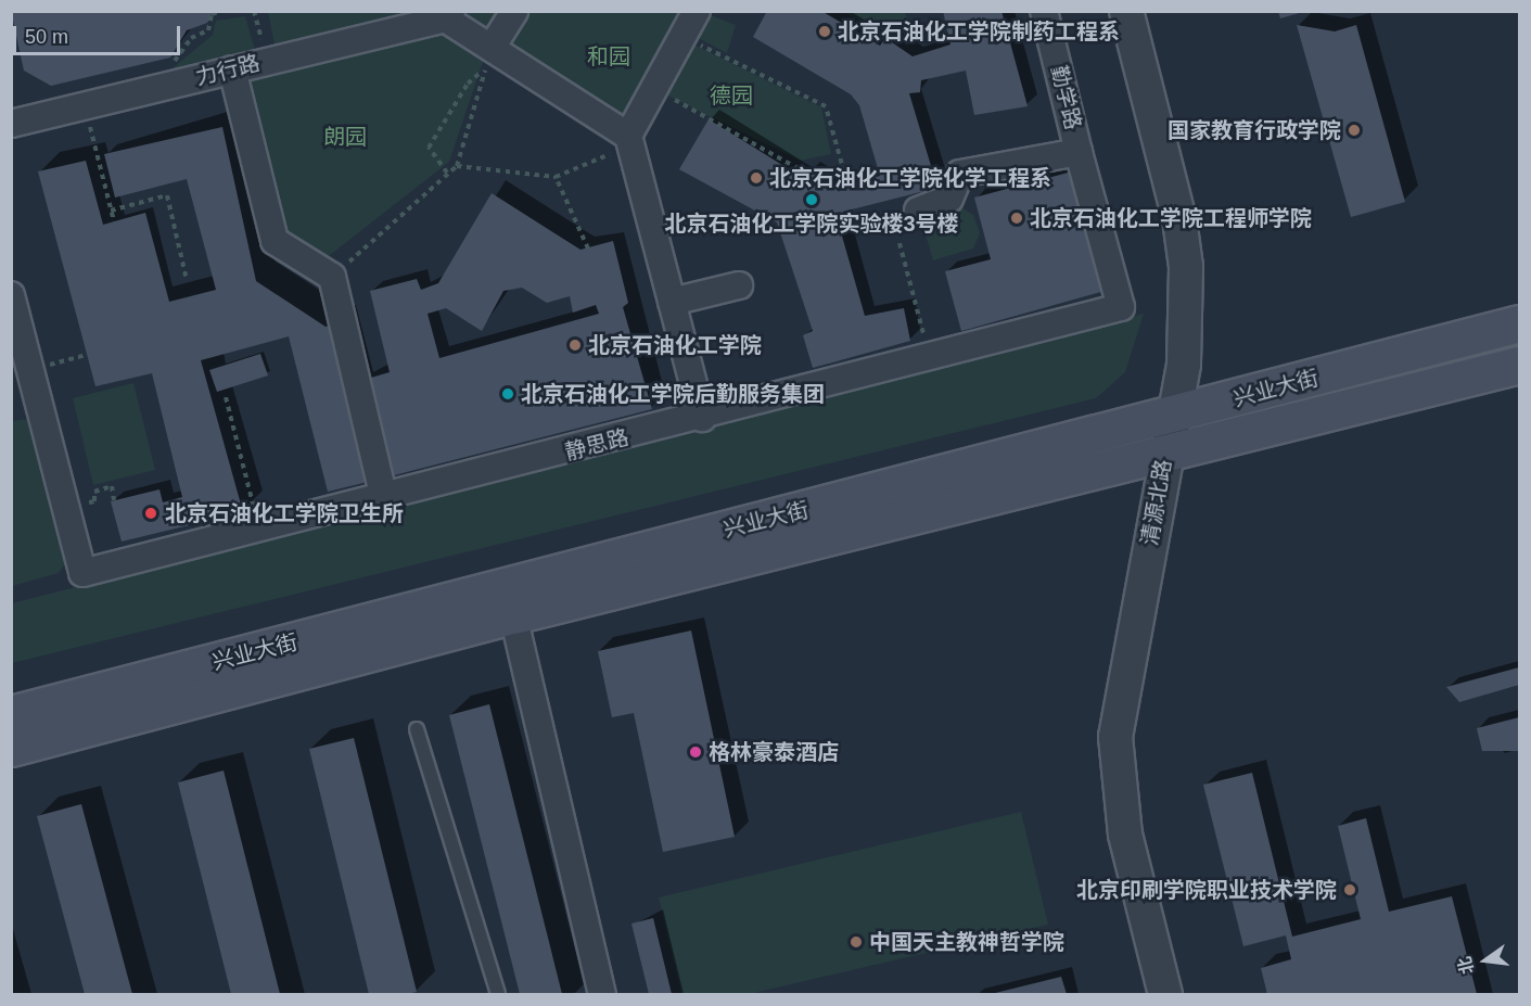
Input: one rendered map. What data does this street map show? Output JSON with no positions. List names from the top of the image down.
{
  "streets": {
    "main road": ["兴业大街"],
    "street": [
      "力行路",
      "勤学路",
      "静思路",
      "清源北路"
    ]
  },
  "crossings": [
    ["勤学路", "静思路"],
    ["兴业大街", "清源北路"]
  ],
  "parks": ["和园", "德园", "朗园"],
  "places": [
    "北京石油化工学院制药工程系",
    "国家教育行政学院",
    "北京石油化工学院化学工程系",
    "北京石油化工学院实验楼3号楼",
    "北京石油化工学院工程师学院",
    "北京石油化工学院",
    "北京石油化工学院后勤服务集团",
    "北京石油化工学院卫生所",
    "格林豪泰酒店",
    "北京印刷学院职业技术学院",
    "中国天主教神哲学院"
  ],
  "scale_bar": "50 m",
  "north": "left"
}
